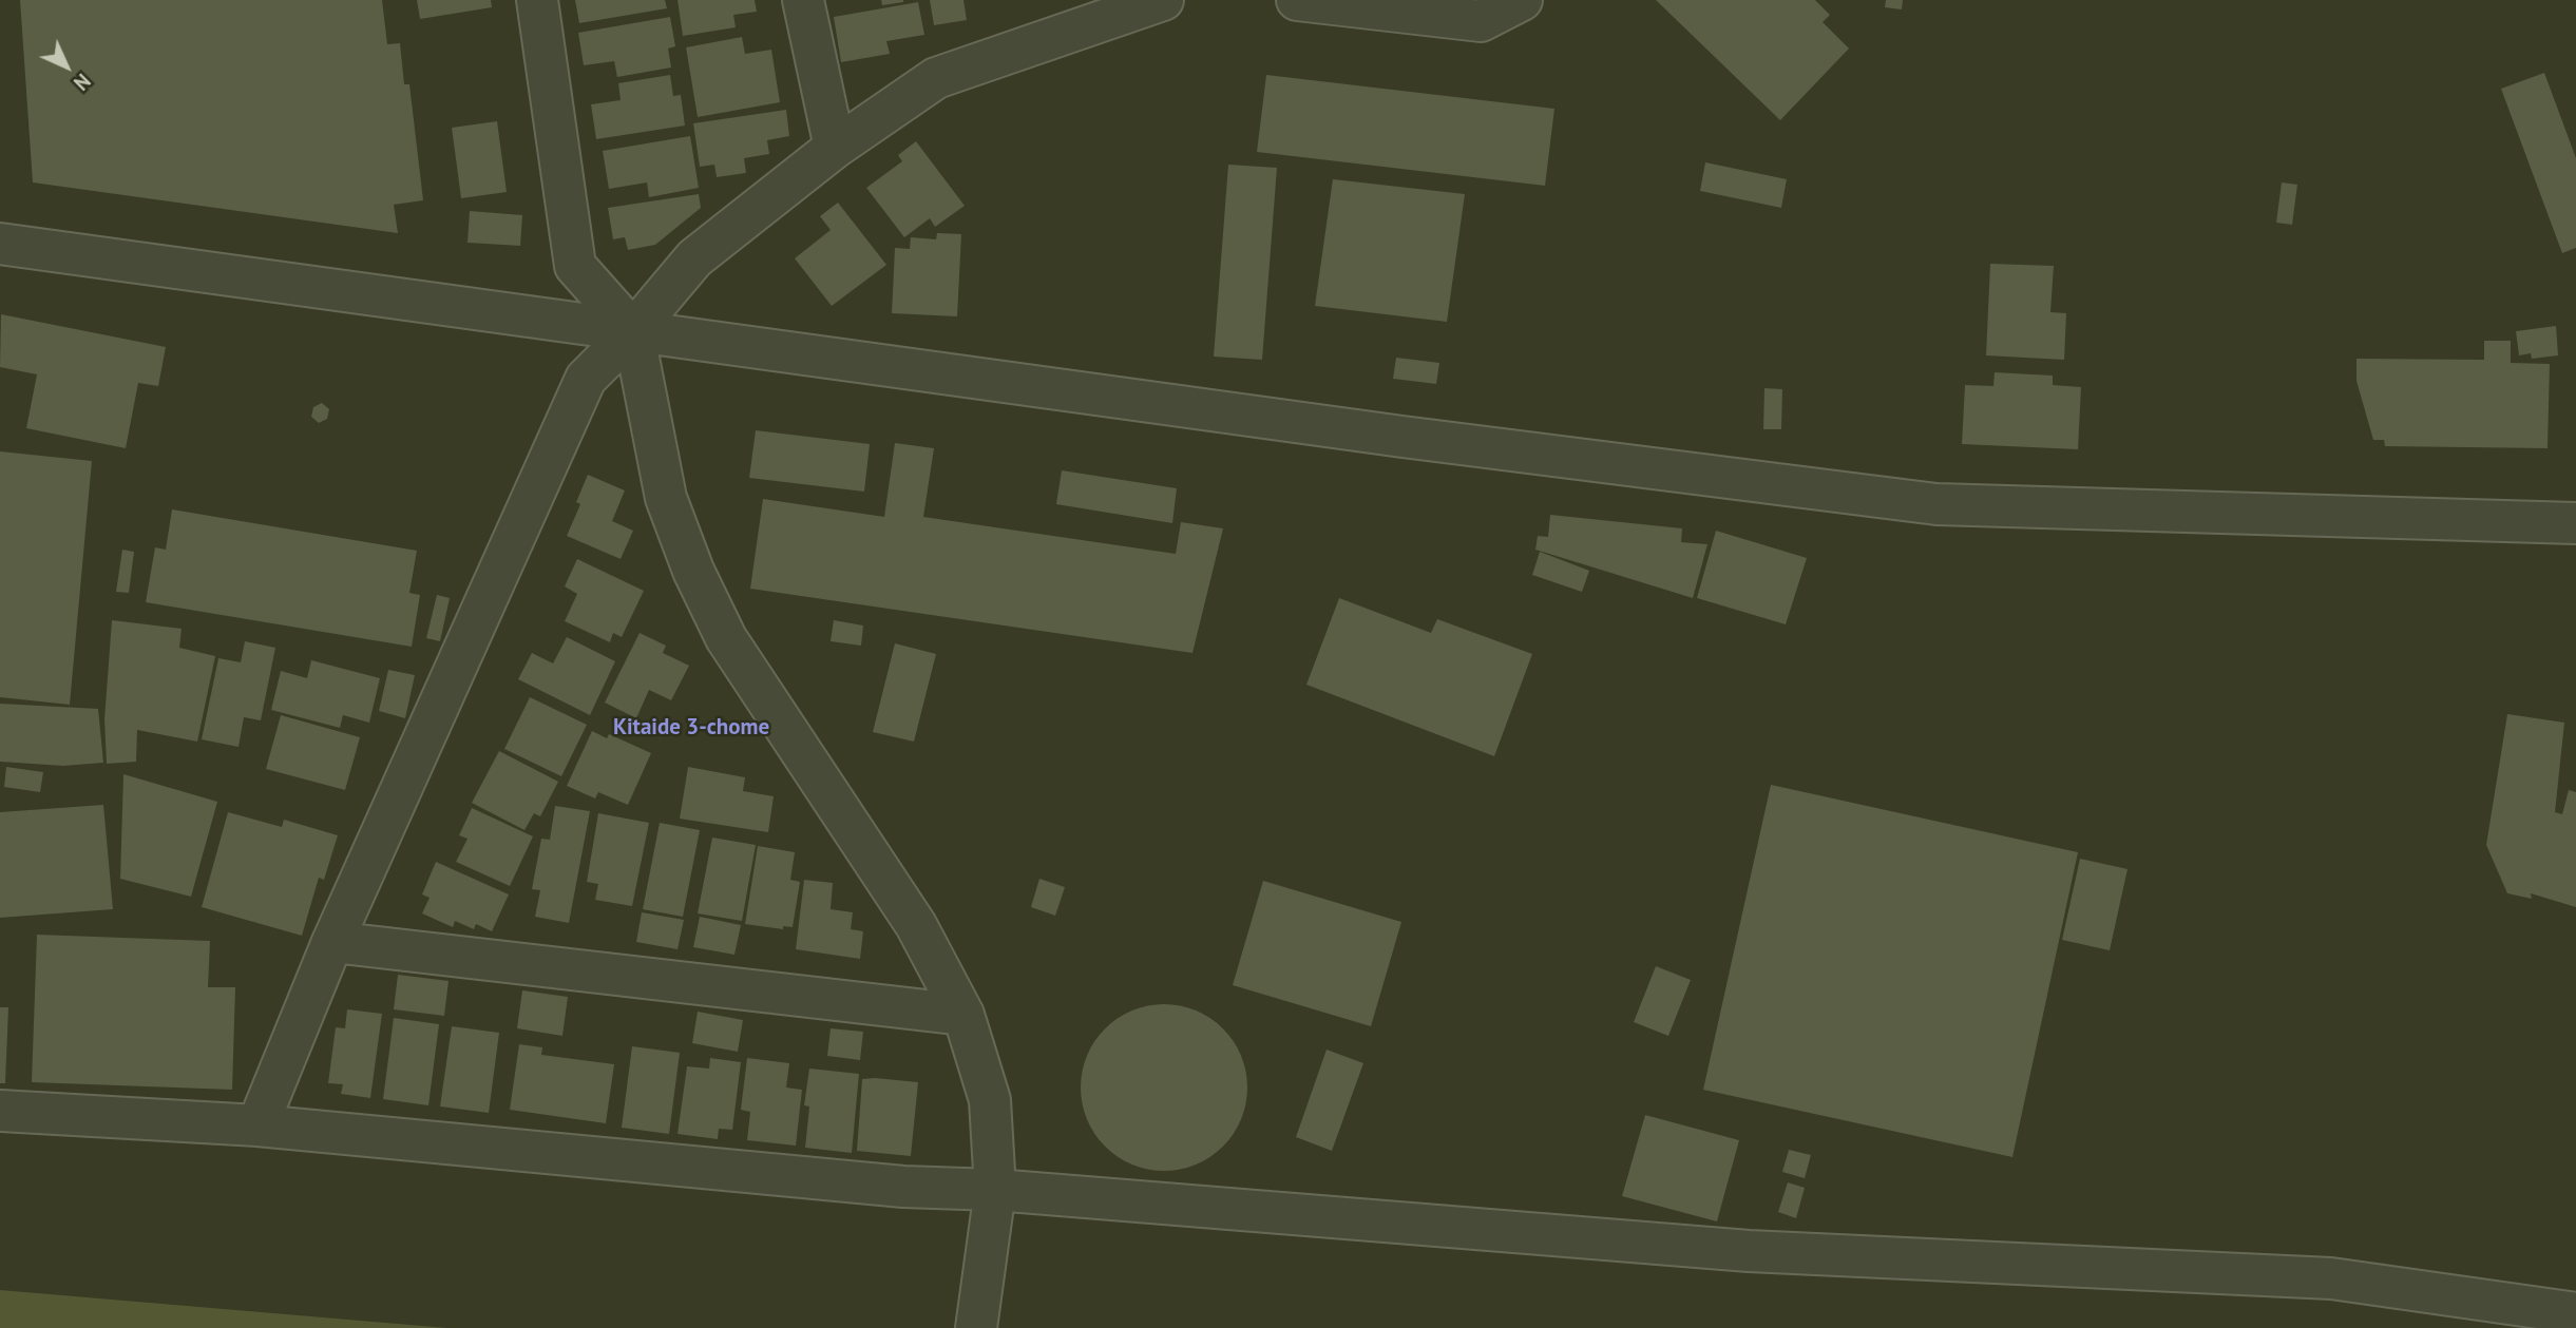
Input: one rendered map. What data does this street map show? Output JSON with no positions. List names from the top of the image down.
{
  "districts": ["Kitaide 3-chome"],
  "north": "bottom right"
}
